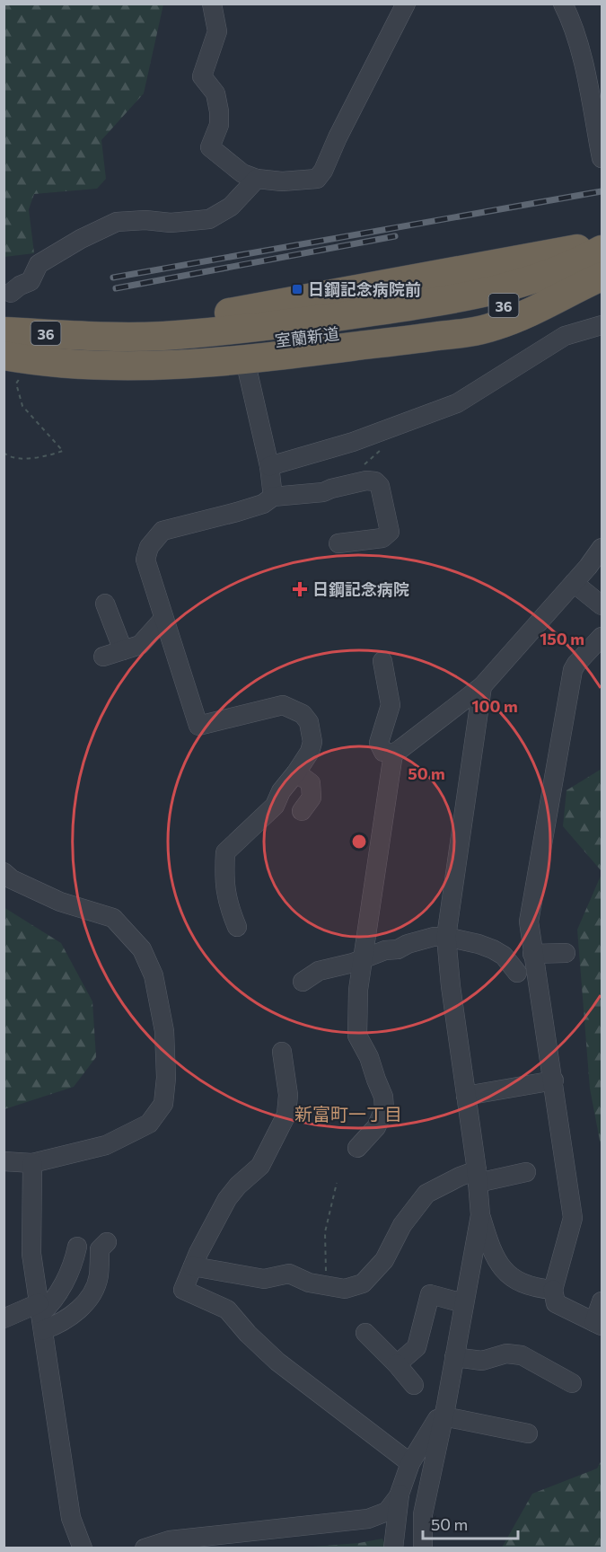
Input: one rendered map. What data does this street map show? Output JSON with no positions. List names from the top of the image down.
{
  "streets": {
    "highway": ["36", "室蘭新道"]
  },
  "crossings": [
    ["36", "室蘭新道"]
  ],
  "districts": ["新富町一丁目"],
  "places": {
    "transit": ["日鋼記念病院前"],
    "health": ["日鋼記念病院"]
  },
  "scale_bar": "50 m",
  "rings": ["150 m", "100 m", "50 m"]
}
